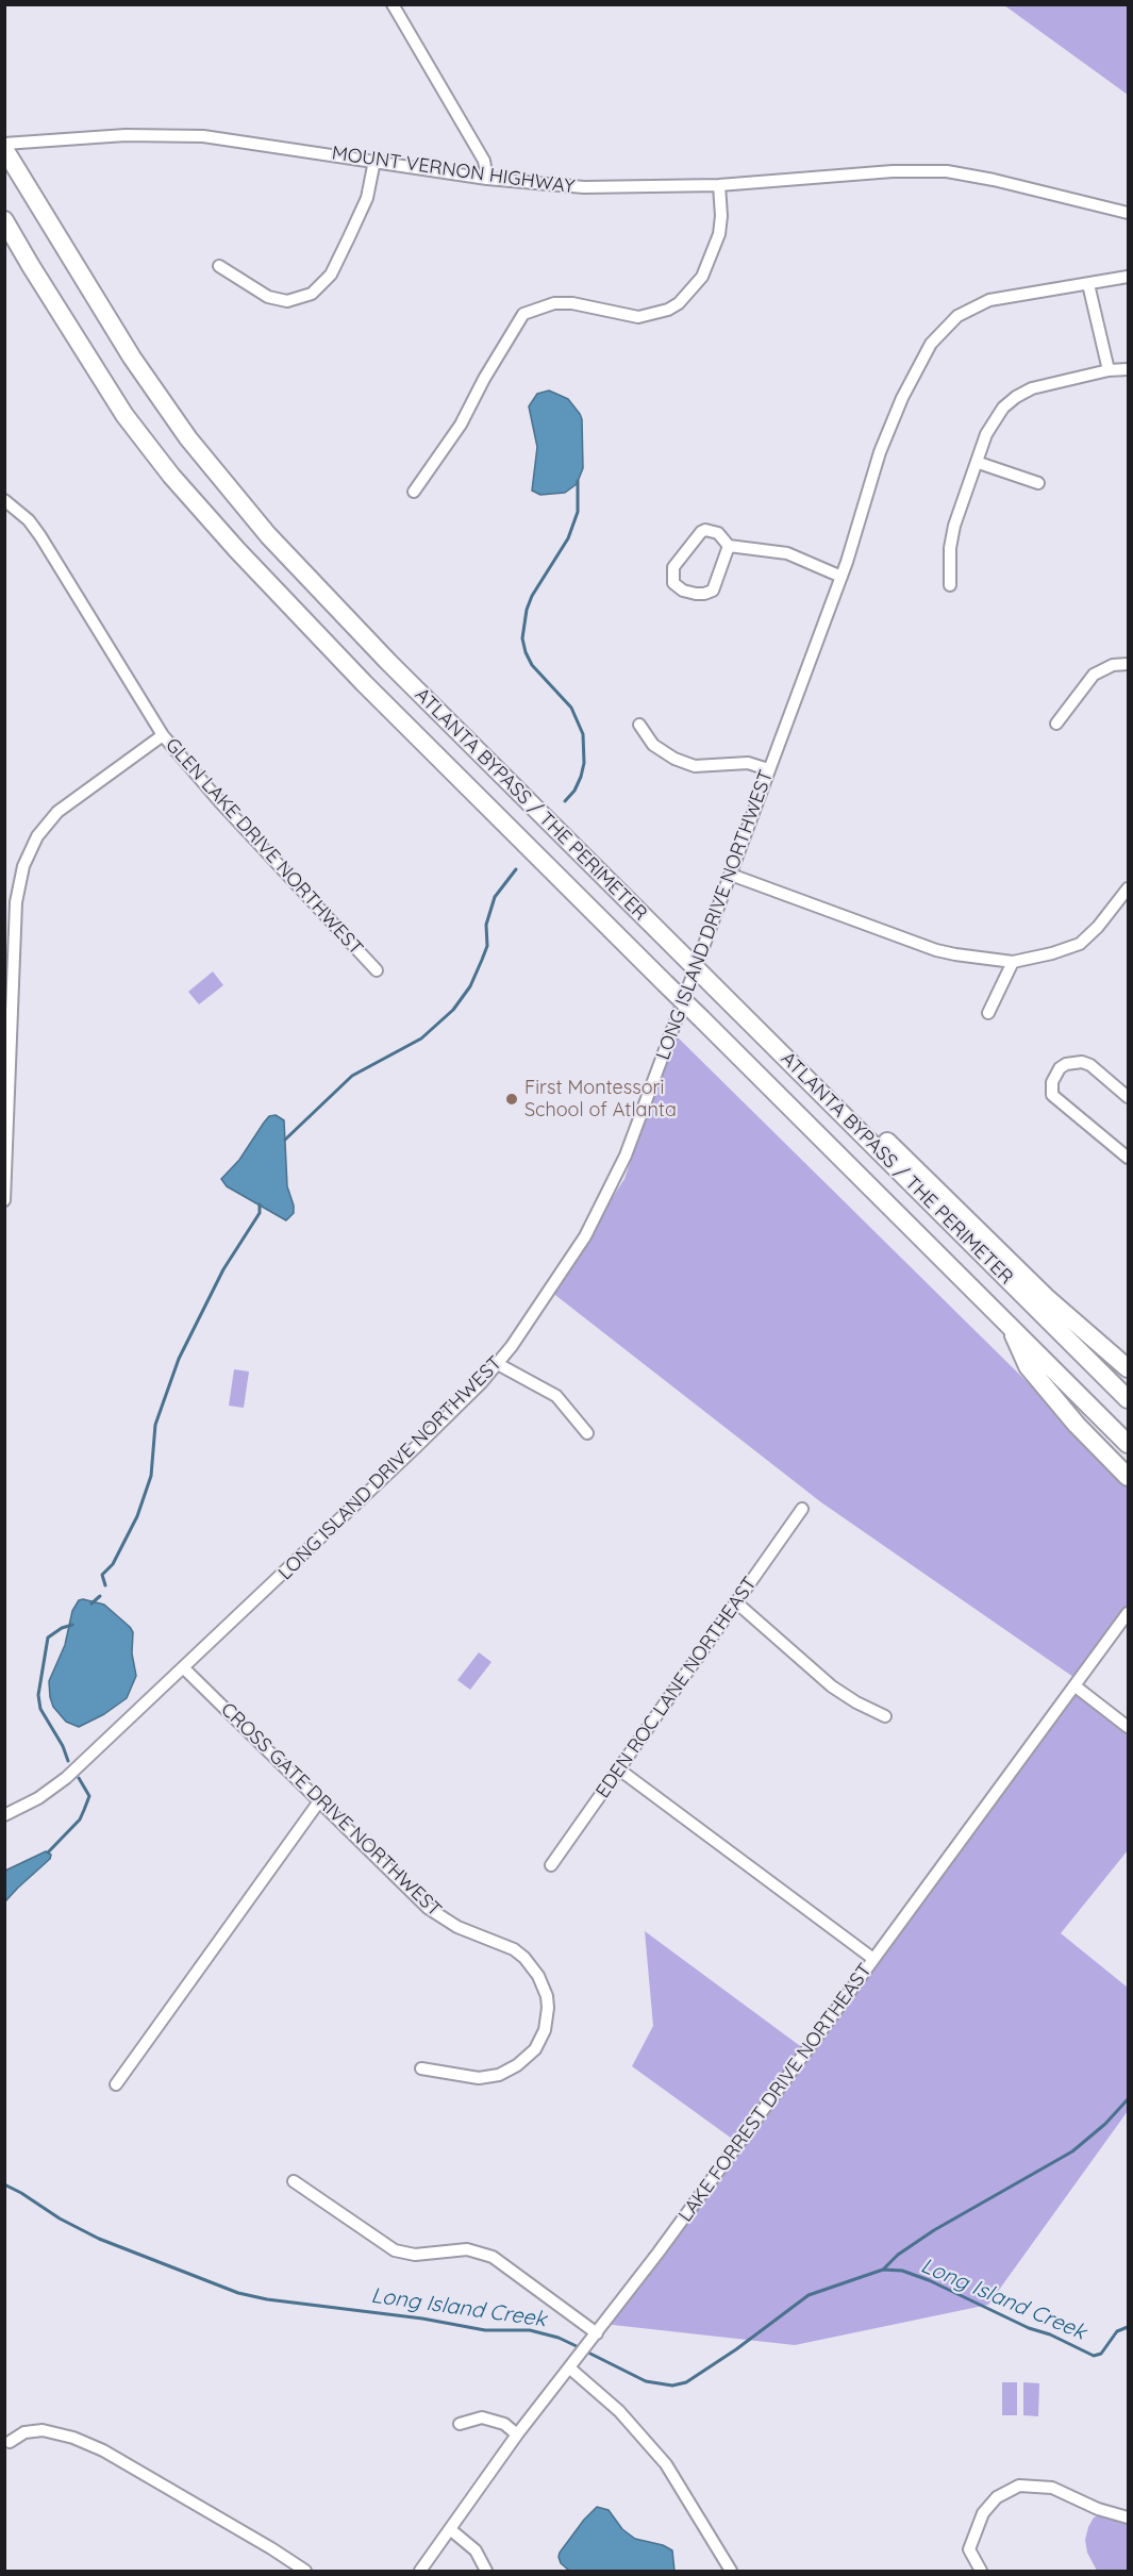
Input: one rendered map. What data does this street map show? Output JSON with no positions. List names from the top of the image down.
{
  "streets": {
    "highway": ["ATLANTA BYPASS / THE PERIMETER"],
    "street": [
      "MOUNT VERNON HIGHWAY",
      "GLEN LAKE DRIVE NORTHWEST",
      "LONG ISLAND DRIVE NORTHWEST",
      "EDEN ROC LANE NORTHEAST",
      "CROSS GATE DRIVE NORTHWEST",
      "LAKE FORREST DRIVE NORTHEAST"
    ]
  },
  "crossings": [
    ["LONG ISLAND DRIVE NORTHWEST", "CROSS GATE DRIVE NORTHWEST"]
  ],
  "water": ["Long Island Creek"],
  "places": ["First Montessori School of Atlanta"]
}
